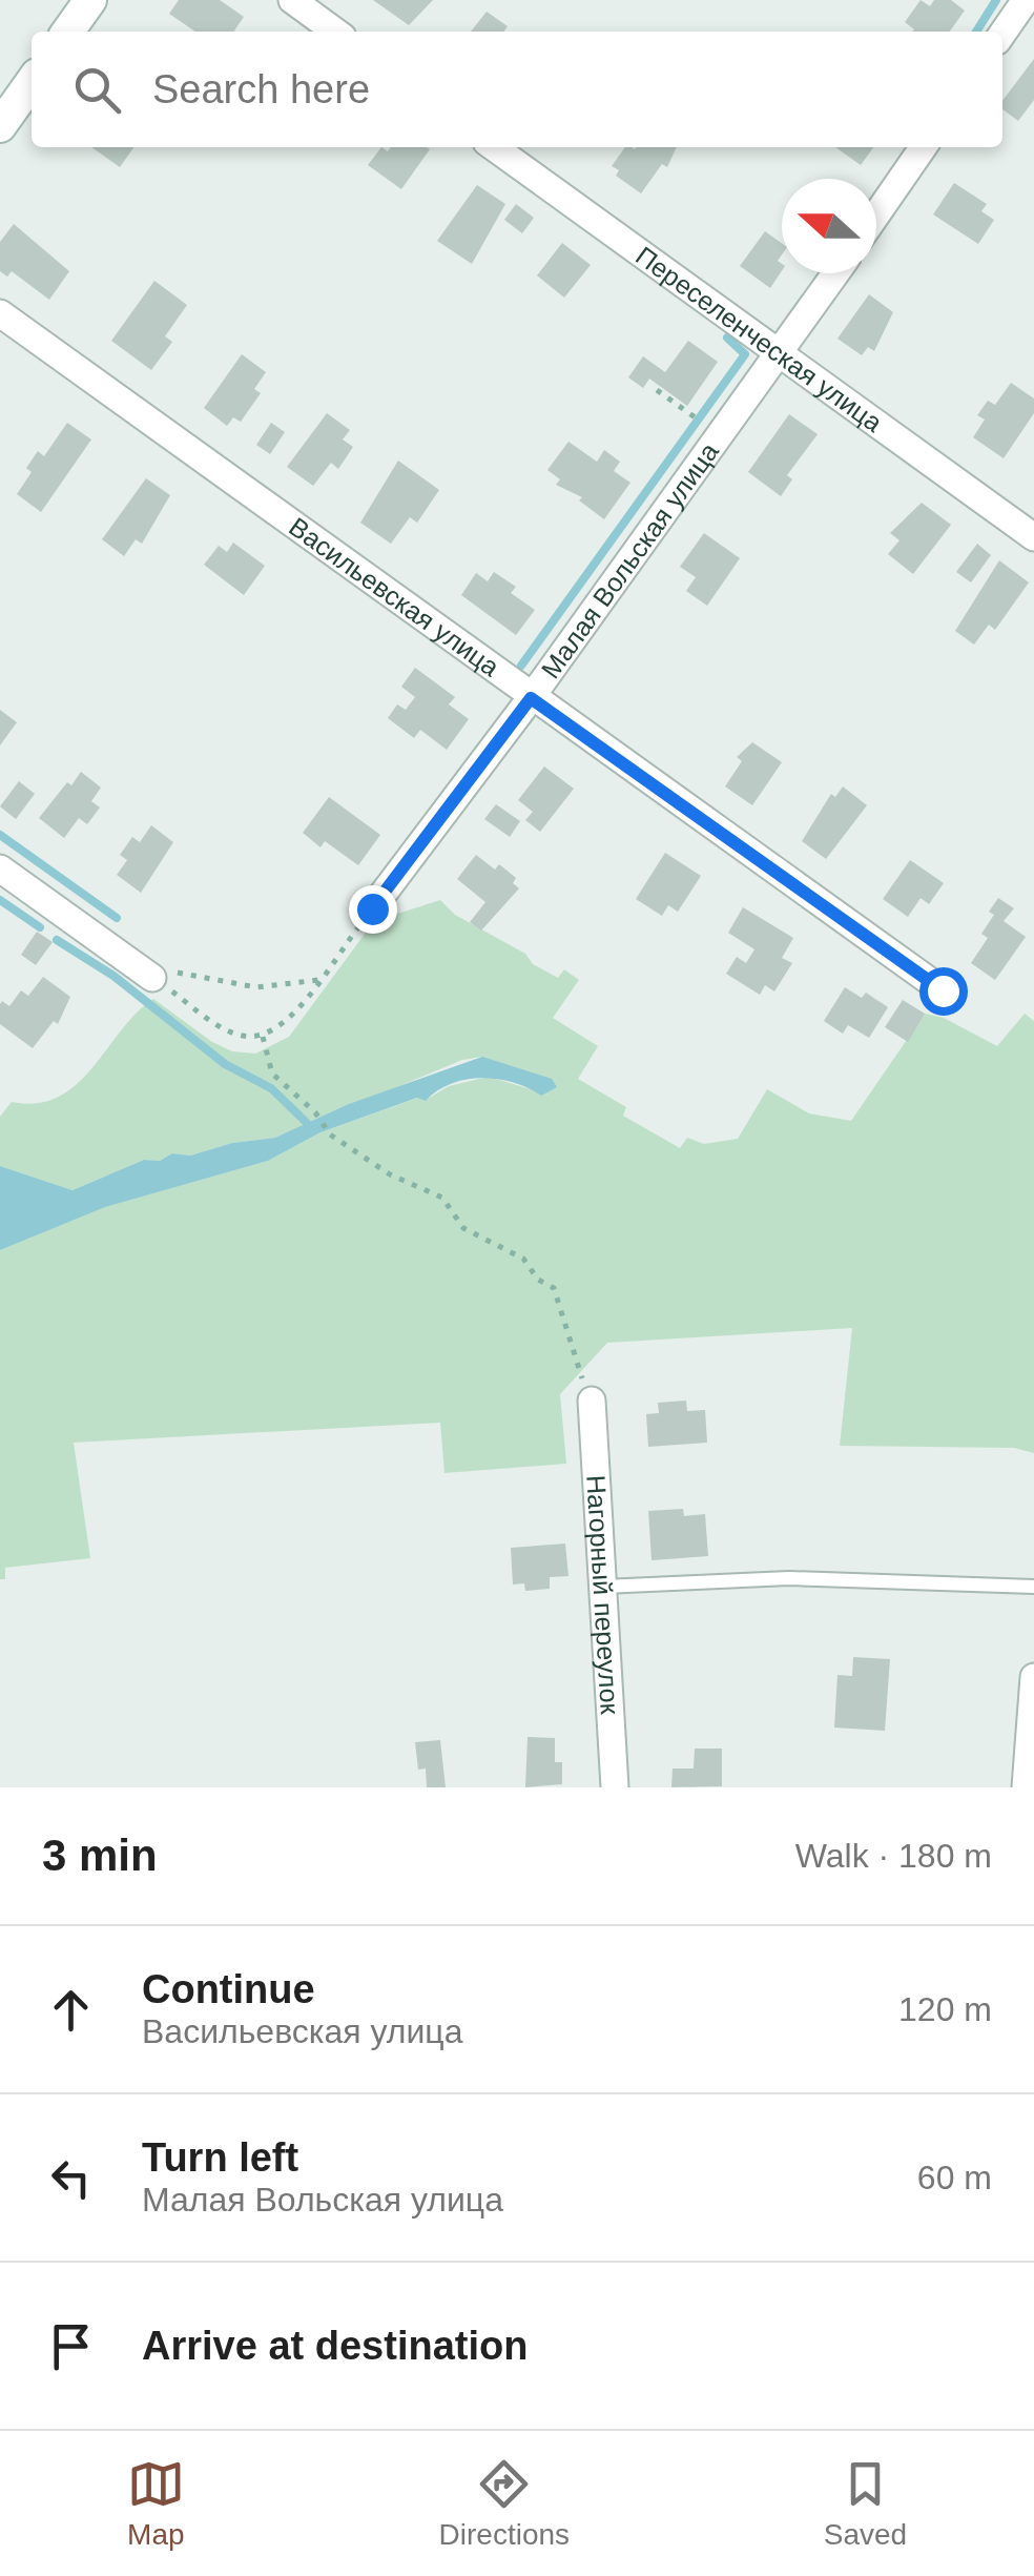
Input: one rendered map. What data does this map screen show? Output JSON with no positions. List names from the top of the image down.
{
  "streets": {
    "street": [
      "Переселенческая улица",
      "Малая Вольская улица",
      "Васильевская улица",
      "Нагорный переулок"
    ]
  },
  "crossings": [
    ["Переселенческая улица", "Малая Вольская улица"],
    ["Малая Вольская улица", "Васильевская улица"]
  ],
  "north": "left",
  "page": {
    "search": "Search here",
    "heading": ["3 min", "Walk · 180 m"],
    "list": [
      ["Continue", "Васильевская улица", "120 m"],
      ["Turn left", "Малая Вольская улица", "60 m"],
      "Arrive at destination"
    ],
    "nav": ["Map", "Directions", "Saved"]
  }
}
